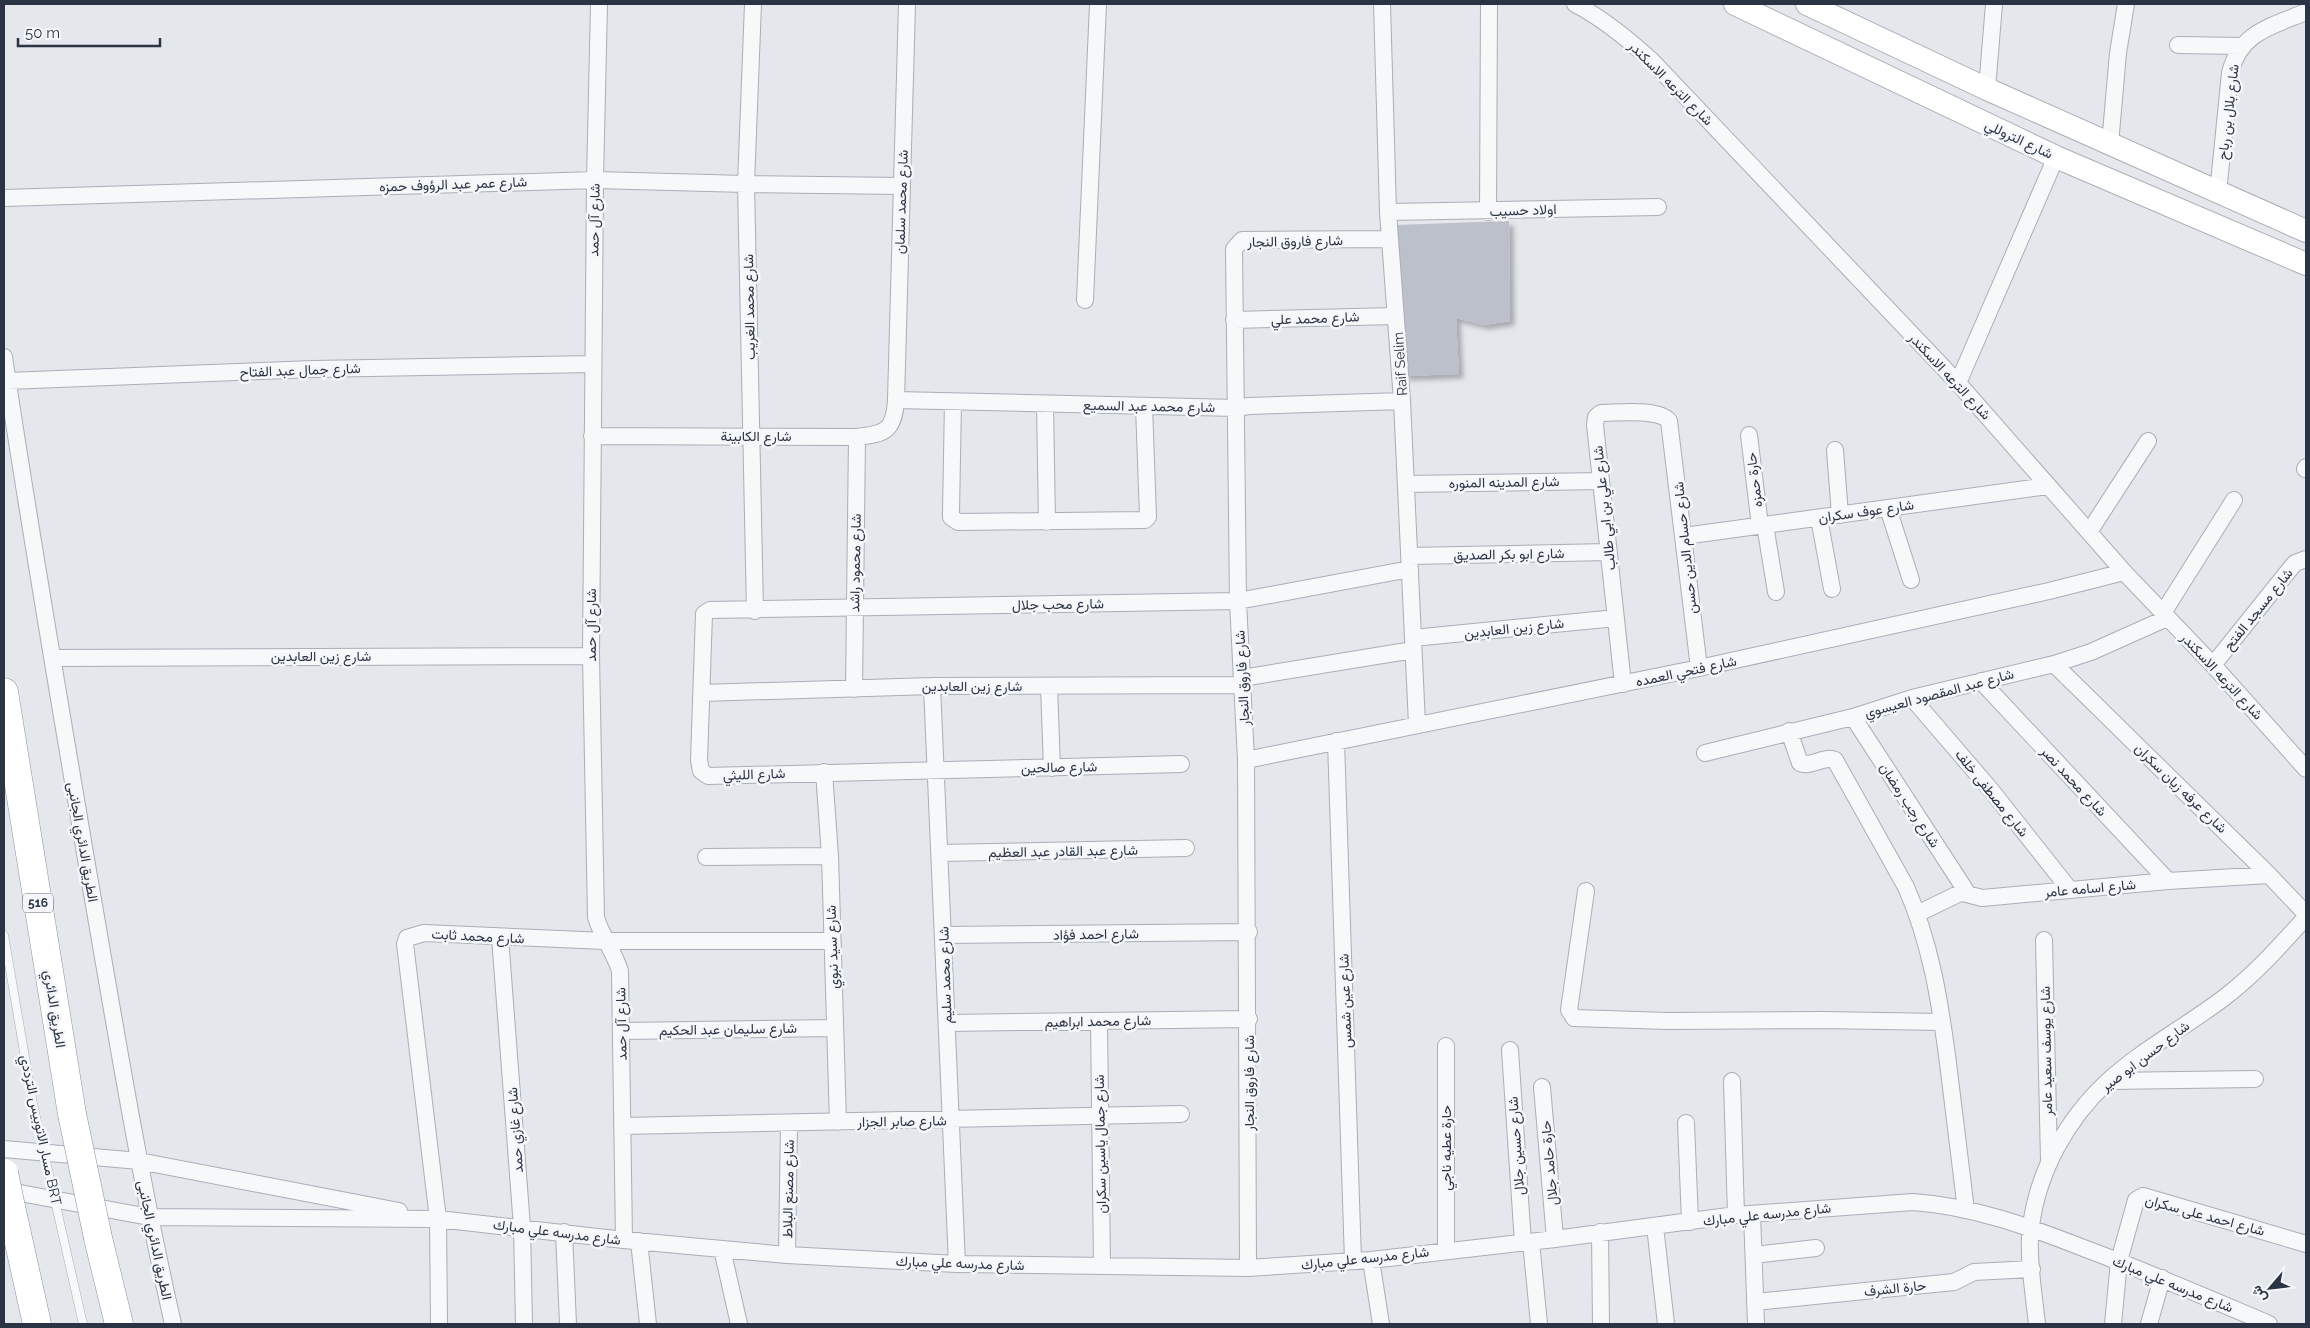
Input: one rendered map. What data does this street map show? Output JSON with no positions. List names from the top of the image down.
{
  "streets": {
    "highway": ["516", "الطريق الدائري"],
    "street": [
      "شارع الترعه الاسكندر",
      "شارع بلال بن رباح",
      "شارع التروللي",
      "شارع عمر عبد الرؤوف حمزه",
      "شارع محمد سلمان",
      "اولاد حسيب",
      "شارع آل حمد",
      "شارع فاروق النجار",
      "شارع محمد الغريب",
      "شارع محمد علي",
      "Raif Selim",
      "شارع جمال عبد الفتاح",
      "شارع محمد عبد السميع",
      "شارع الكابينة",
      "حارة حمزه",
      "شارع المدينه المنوره",
      "شارع علي بن ابي طالب",
      "شارع عوف سكران",
      "شارع حسام الدين حسن",
      "شارع ابو بكر الصديق",
      "شارع محمود راشد",
      "شارع محب جلال",
      "شارع مسجد الفتح",
      "شارع زين العابدين",
      "شارع فتحي العمده",
      "شارع عبد المقصود العيسوي",
      "شارع صالحين",
      "شارع الليثي",
      "شارع محمد نصر",
      "شارع عرفه زيان سكران",
      "شارع مصطفى خلف",
      "شارع رجب رمضان",
      "الطريق الدائري الجانبى",
      "شارع عبد القادر عبد العظيم",
      "شارع اسامه عامر",
      "شارع احمد فؤاد",
      "شارع محمد ثابت",
      "شارع سيد نبوي",
      "شارع محمد سليم",
      "شارع عين شمس",
      "شارع محمد ابراهيم",
      "شارع سليمان عبد الحكيم",
      "شارع يوسف سعيد عامر",
      "شارع حسن ابو صير",
      "شارع صابر الجزار",
      "شارع غازي حمد",
      "شارع جمال ياسين سكران",
      "شارع حسين جلال",
      "حارة عطيه ناجي",
      "حارة حامد جلال",
      "شارع مصنع البلاط",
      "شارع مدرسه علي مبارك",
      "شارع احمد على سكران",
      "حارة الشرف"
    ],
    "lane": ["مسار الاتوبيس الترددي BRT"]
  },
  "crossings": [
    ["شارع الترعه الاسكندر", "شارع عوف سكران"],
    ["شارع الترعه الاسكندر", "شارع مسجد الفتح"],
    ["شارع الترعه الاسكندر", "شارع فتحي العمده"],
    ["شارع الترعه الاسكندر", "شارع عبد المقصود العيسوي"],
    ["شارع عمر عبد الرؤوف حمزه", "شارع محمد سلمان"],
    ["شارع عمر عبد الرؤوف حمزه", "شارع آل حمد"],
    ["شارع عمر عبد الرؤوف حمزه", "شارع محمد الغريب"],
    ["شارع محمد سلمان", "شارع محمد عبد السميع"],
    ["شارع محمد سلمان", "شارع الكابينة"],
    ["اولاد حسيب", "Raif Selim"],
    ["شارع آل حمد", "شارع جمال عبد الفتاح"],
    ["شارع آل حمد", "شارع الكابينة"],
    ["شارع آل حمد", "شارع زين العابدين"],
    ["شارع آل حمد", "شارع محمد ثابت"],
    ["شارع آل حمد", "شارع سليمان عبد الحكيم"],
    ["شارع آل حمد", "شارع صابر الجزار"],
    ["شارع آل حمد", "شارع مدرسه علي مبارك"],
    ["شارع فاروق النجار", "شارع محمد علي"],
    ["شارع فاروق النجار", "Raif Selim"],
    ["شارع فاروق النجار", "شارع محمد عبد السميع"],
    ["شارع فاروق النجار", "شارع محب جلال"],
    ["شارع فاروق النجار", "شارع زين العابدين"],
    ["شارع فاروق النجار", "شارع فتحي العمده"],
    ["شارع فاروق النجار", "شارع احمد فؤاد"],
    ["شارع فاروق النجار", "شارع محمد ابراهيم"],
    ["شارع فاروق النجار", "شارع مدرسه علي مبارك"],
    ["شارع محمد الغريب", "شارع الكابينة"],
    ["شارع محمد الغريب", "شارع محب جلال"],
    ["شارع محمد علي", "Raif Selim"],
    ["Raif Selim", "شارع محمد عبد السميع"],
    ["Raif Selim", "شارع المدينه المنوره"],
    ["Raif Selim", "شارع ابو بكر الصديق"],
    ["Raif Selim", "شارع محب جلال"],
    ["Raif Selim", "شارع زين العابدين"],
    ["Raif Selim", "شارع فتحي العمده"],
    ["شارع جمال عبد الفتاح", "الطريق الدائري الجانبى"],
    ["شارع محمد عبد السميع", "شارع الكابينة"],
    ["شارع الكابينة", "شارع محمود راشد"],
    ["حارة حمزه", "شارع عوف سكران"],
    ["شارع المدينه المنوره", "شارع علي بن ابي طالب"],
    ["شارع علي بن ابي طالب", "شارع حسام الدين حسن"],
    ["شارع علي بن ابي طالب", "شارع ابو بكر الصديق"],
    ["شارع علي بن ابي طالب", "شارع زين العابدين"],
    ["شارع علي بن ابي طالب", "شارع فتحي العمده"],
    ["شارع عوف سكران", "شارع حسام الدين حسن"],
    ["شارع حسام الدين حسن", "شارع فتحي العمده"],
    ["شارع ابو بكر الصديق", "شارع محب جلال"],
    ["شارع محمود راشد", "شارع محب جلال"],
    ["شارع محمود راشد", "شارع زين العابدين"],
    ["شارع محب جلال", "شارع الليثي"],
    ["شارع زين العابدين", "شارع الليثي"],
    ["شارع زين العابدين", "الطريق الدائري الجانبى"],
    ["شارع زين العابدين", "شارع محمد سليم"],
    ["شارع فتحي العمده", "شارع عين شمس"],
    ["شارع عبد المقصود العيسوي", "شارع محمد نصر"],
    ["شارع عبد المقصود العيسوي", "شارع عرفه زيان سكران"],
    ["شارع عبد المقصود العيسوي", "شارع مصطفى خلف"],
    ["شارع عبد المقصود العيسوي", "شارع رجب رمضان"],
    ["شارع صالحين", "شارع الليثي"],
    ["شارع صالحين", "شارع محمد سليم"],
    ["شارع الليثي", "شارع سيد نبوي"],
    ["شارع الليثي", "شارع محمد سليم"],
    ["شارع محمد نصر", "شارع اسامه عامر"],
    ["شارع عرفه زيان سكران", "شارع اسامه عامر"],
    ["شارع عرفه زيان سكران", "شارع حسن ابو صير"],
    ["شارع مصطفى خلف", "شارع اسامه عامر"],
    ["شارع رجب رمضان", "شارع اسامه عامر"],
    ["الطريق الدائري الجانبى", "شارع مدرسه علي مبارك"],
    ["شارع عبد القادر عبد العظيم", "شارع محمد سليم"],
    ["شارع احمد فؤاد", "شارع محمد سليم"],
    ["شارع محمد ثابت", "شارع سيد نبوي"],
    ["شارع محمد ثابت", "شارع غازي حمد"],
    ["شارع محمد ثابت", "شارع مدرسه علي مبارك"],
    ["شارع سيد نبوي", "شارع سليمان عبد الحكيم"],
    ["شارع سيد نبوي", "شارع صابر الجزار"],
    ["شارع محمد سليم", "شارع محمد ابراهيم"],
    ["شارع محمد سليم", "شارع صابر الجزار"],
    ["شارع محمد سليم", "شارع مدرسه علي مبارك"],
    ["شارع عين شمس", "شارع مدرسه علي مبارك"],
    ["شارع محمد ابراهيم", "شارع جمال ياسين سكران"],
    ["شارع يوسف سعيد عامر", "شارع حسن ابو صير"],
    ["شارع حسن ابو صير", "شارع مدرسه علي مبارك"],
    ["شارع حسن ابو صير", "حارة الشرف"],
    ["شارع صابر الجزار", "شارع جمال ياسين سكران"],
    ["شارع صابر الجزار", "شارع مصنع البلاط"],
    ["شارع غازي حمد", "شارع مدرسه علي مبارك"],
    ["شارع جمال ياسين سكران", "شارع مدرسه علي مبارك"],
    ["شارع حسين جلال", "شارع مدرسه علي مبارك"],
    ["حارة عطيه ناجي", "شارع مدرسه علي مبارك"],
    ["حارة حامد جلال", "شارع مدرسه علي مبارك"],
    ["شارع مصنع البلاط", "شارع مدرسه علي مبارك"],
    ["شارع مدرسه علي مبارك", "شارع احمد على سكران"]
  ],
  "scale_bar": "50 m",
  "north": "bottom left"
}
